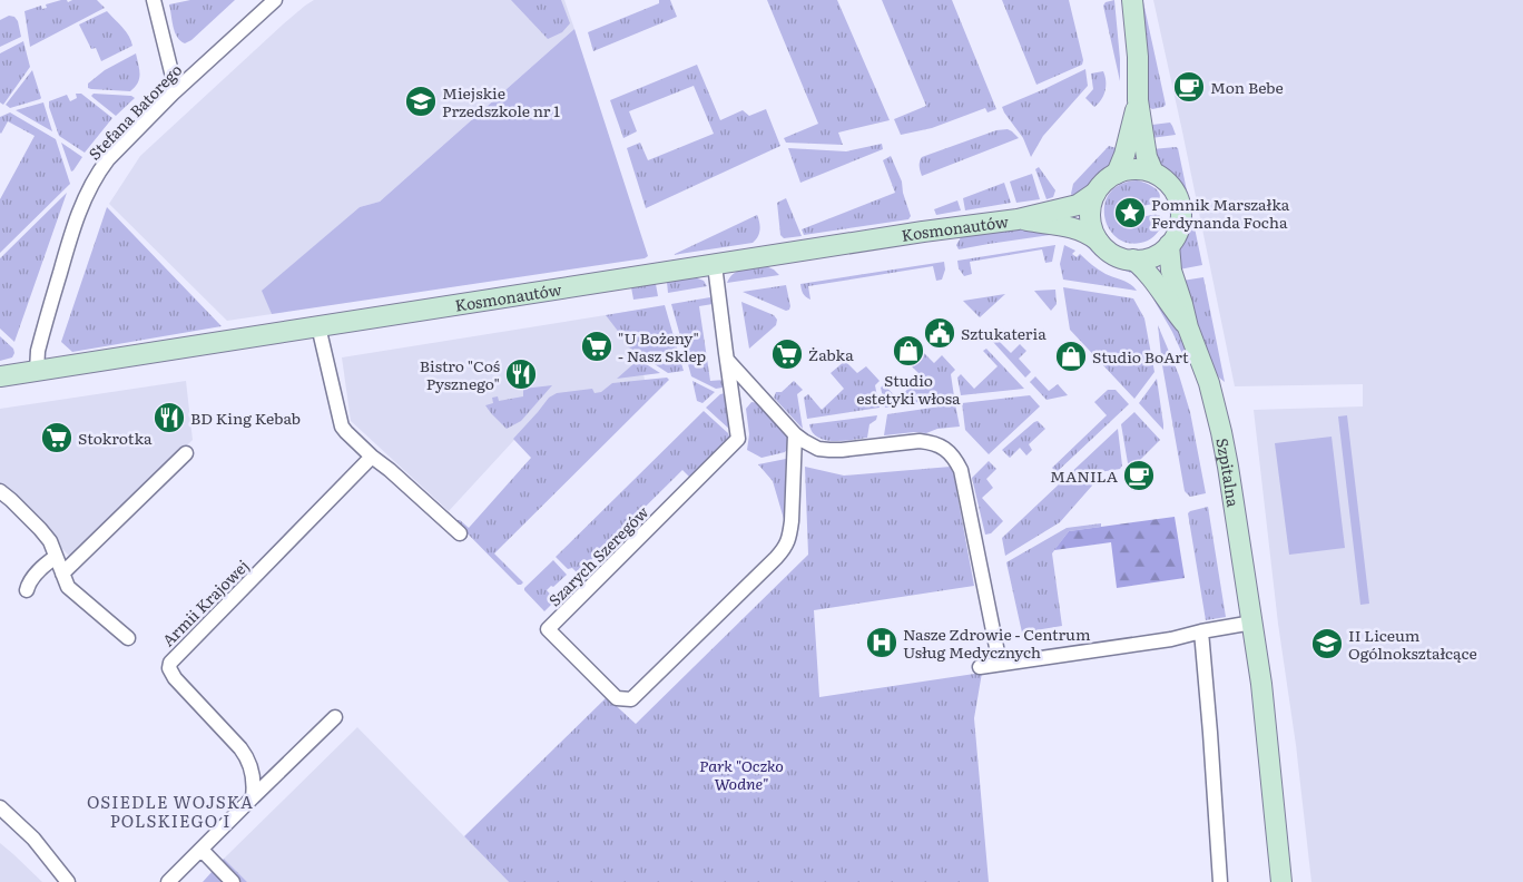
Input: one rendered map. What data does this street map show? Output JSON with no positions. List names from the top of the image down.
{
  "streets": {
    "street": [
      "Stefana Batorego",
      "Kosmonautów",
      "Szpitalna",
      "Szarych Szeregów",
      "Armii Krajowej"
    ]
  },
  "crossings": [
    ["Stefana Batorego", "Kosmonautów"],
    ["Kosmonautów", "Szpitalna"],
    ["Kosmonautów", "Szarych Szeregów"]
  ],
  "districts": ["OSIEDLE WOJSKA POLSKIEGO I"],
  "parks": ["Park \"Oczko Wodne\""],
  "places": {
    "cafe": ["Mon Bebe", "MANILA"],
    "school or university": ["Miejskie Przedszkole nr 1", "II Liceum Ogólnokształcące"],
    "place": ["Pomnik Marszałka Ferdynanda Focha"],
    "public building": ["Sztukateria"],
    "supermarket": ["\"U Bożeny\" - Nasz Sklep", "Żabka", "Stokrotka"],
    "shop": ["Studio estetyki włosa", "Studio BoArt"],
    "restaurant": ["Bistro \"Coś Pysznego\"", "BD King Kebab"],
    "hospital": ["Nasze Zdrowie - Centrum Usług Medycznych"]
  }
}
